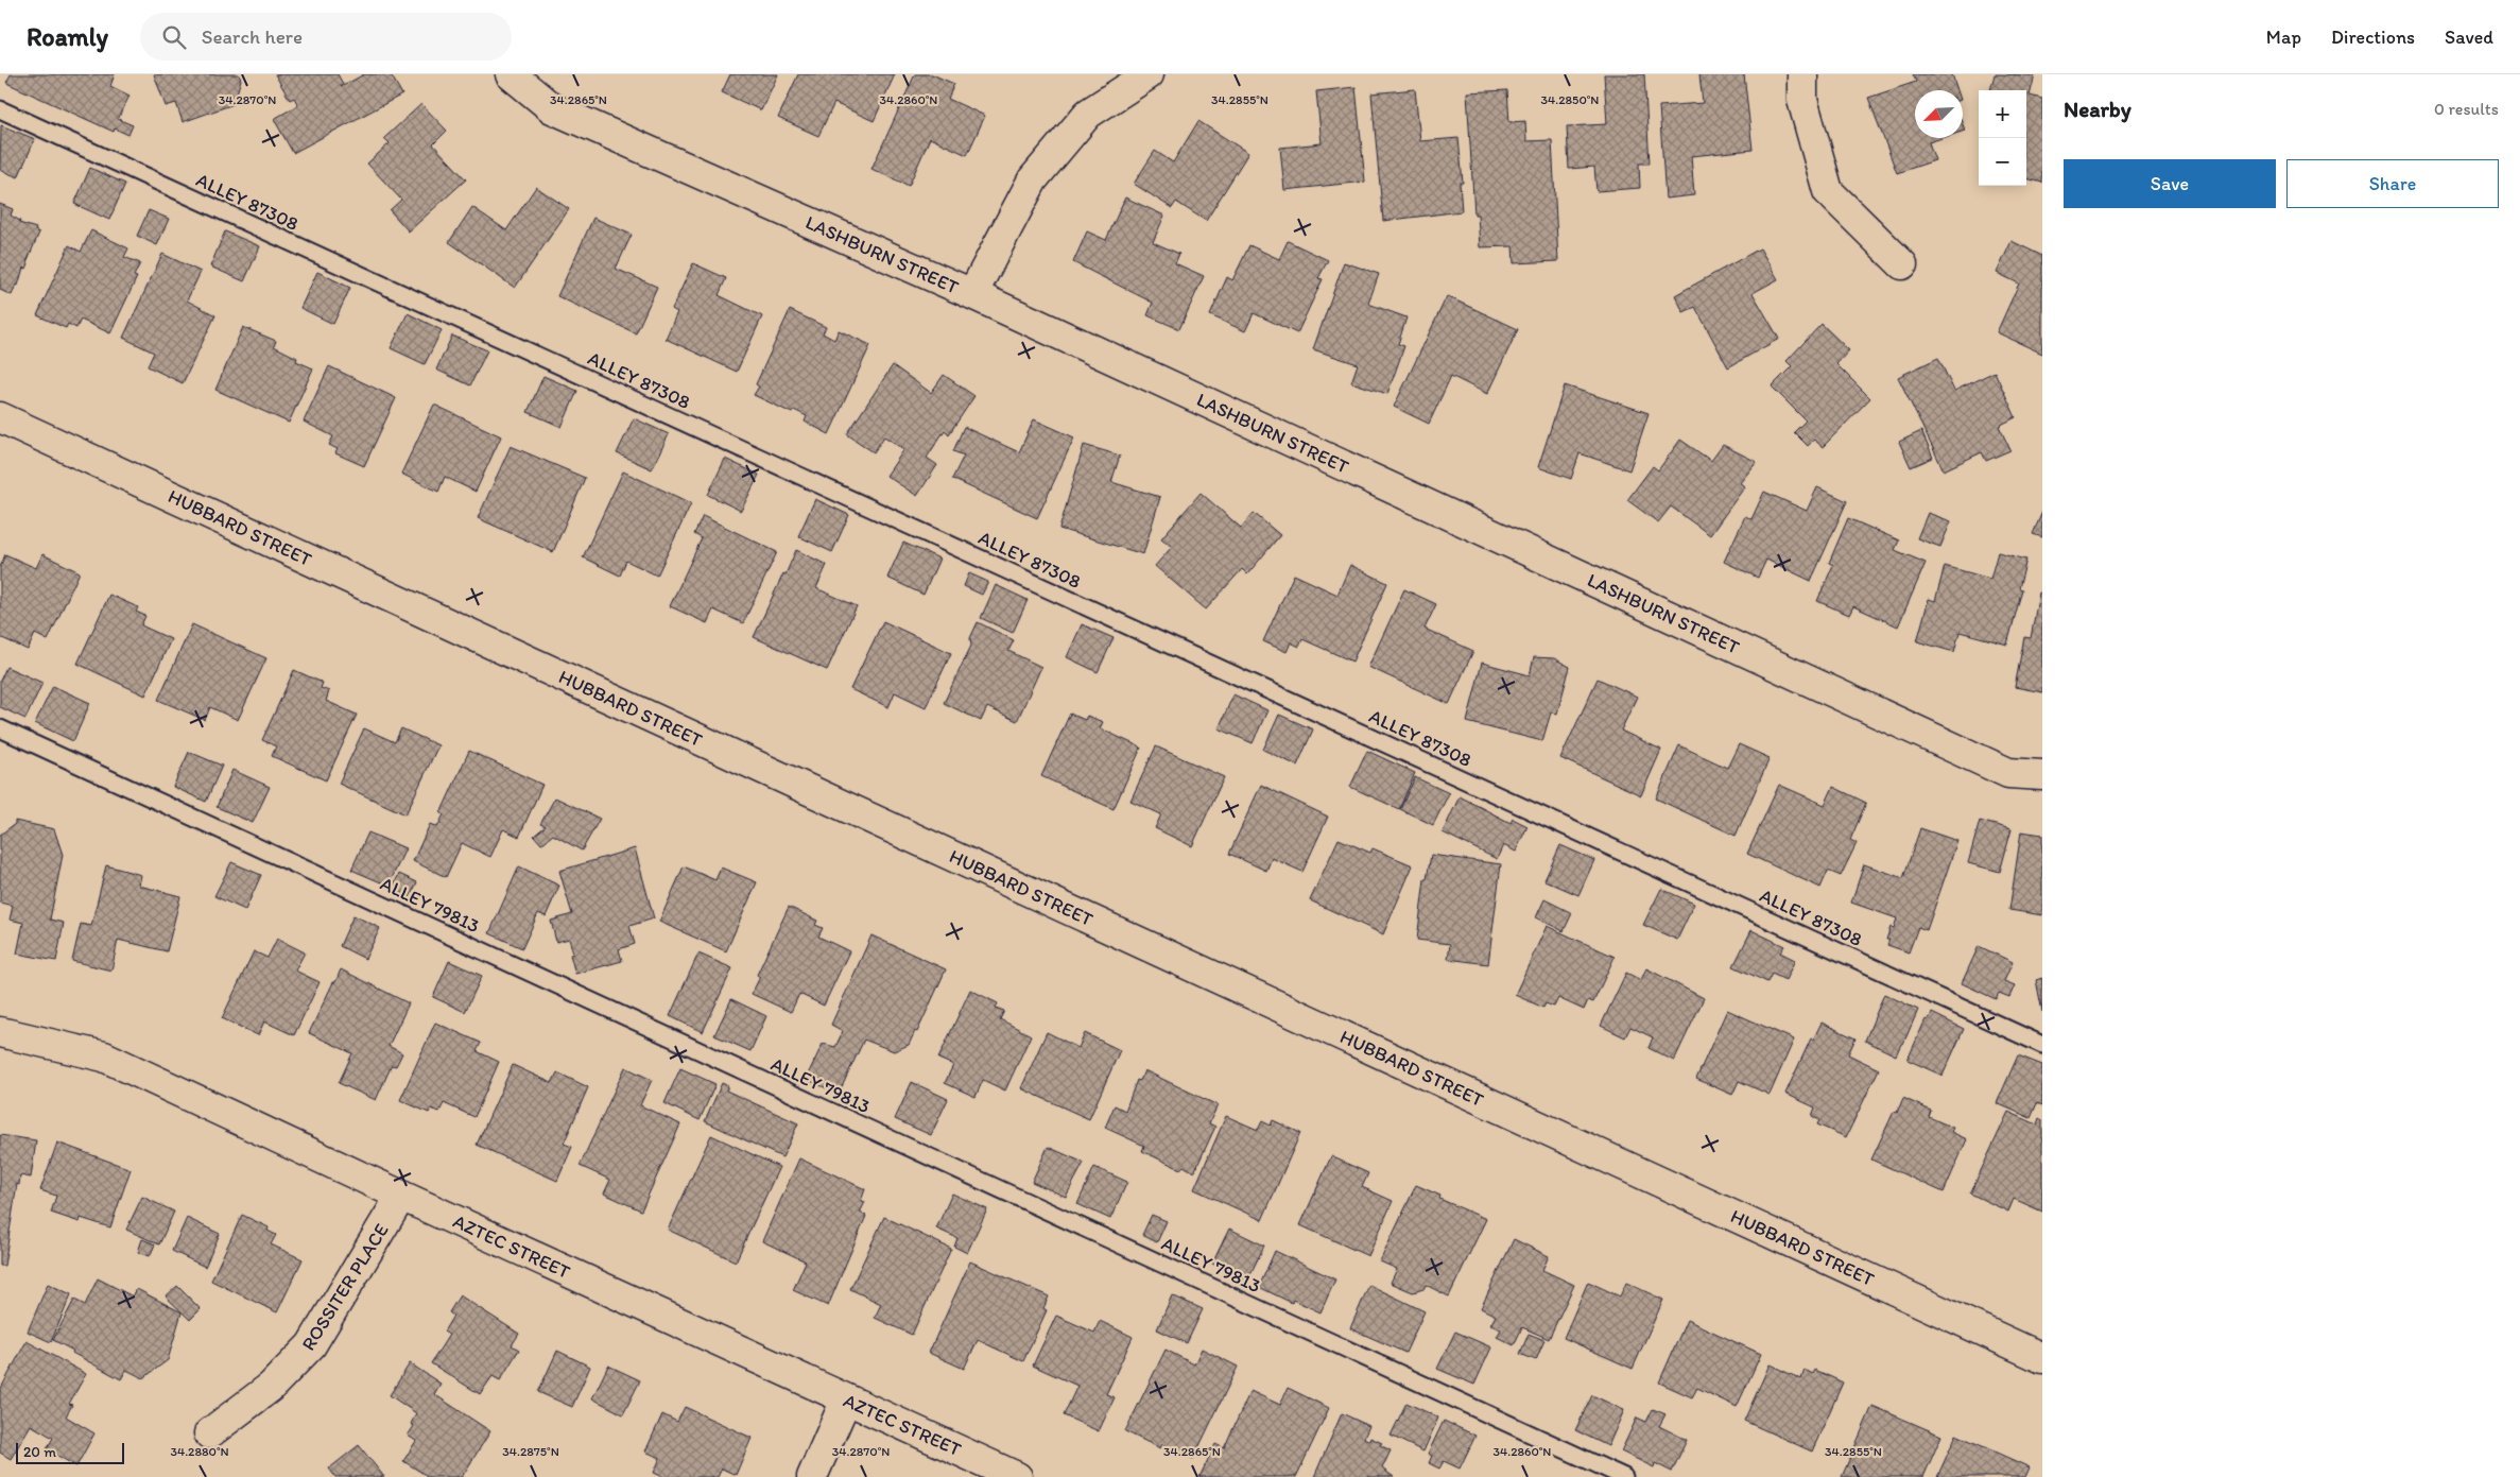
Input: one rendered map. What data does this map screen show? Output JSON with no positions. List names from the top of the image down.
{
  "streets": {
    "street": [
      "LASHBURN STREET",
      "HUBBARD STREET",
      "AZTEC STREET",
      "ROSSITER PLACE"
    ],
    "lane": ["ALLEY 87308", "ALLEY 79813"]
  },
  "crossings": [
    ["AZTEC STREET", "ROSSITER PLACE"]
  ],
  "scale_bar": "20 m",
  "north": "bottom left",
  "page": {
    "header": "Roamly",
    "search": "Search here",
    "nav": ["Map", "Directions", "Saved"],
    "heading": ["Nearby", "0 results"],
    "map_buttons": ["+", "−"],
    "buttons": ["Save", "Share"],
    "scale": "20 m"
  },
  "coordinates": [
    "34.2870°N",
    "34.2865°N",
    "34.2860°N",
    "34.2855°N",
    "34.2850°N",
    "34.2880°N",
    "34.2875°N"
  ]
}
